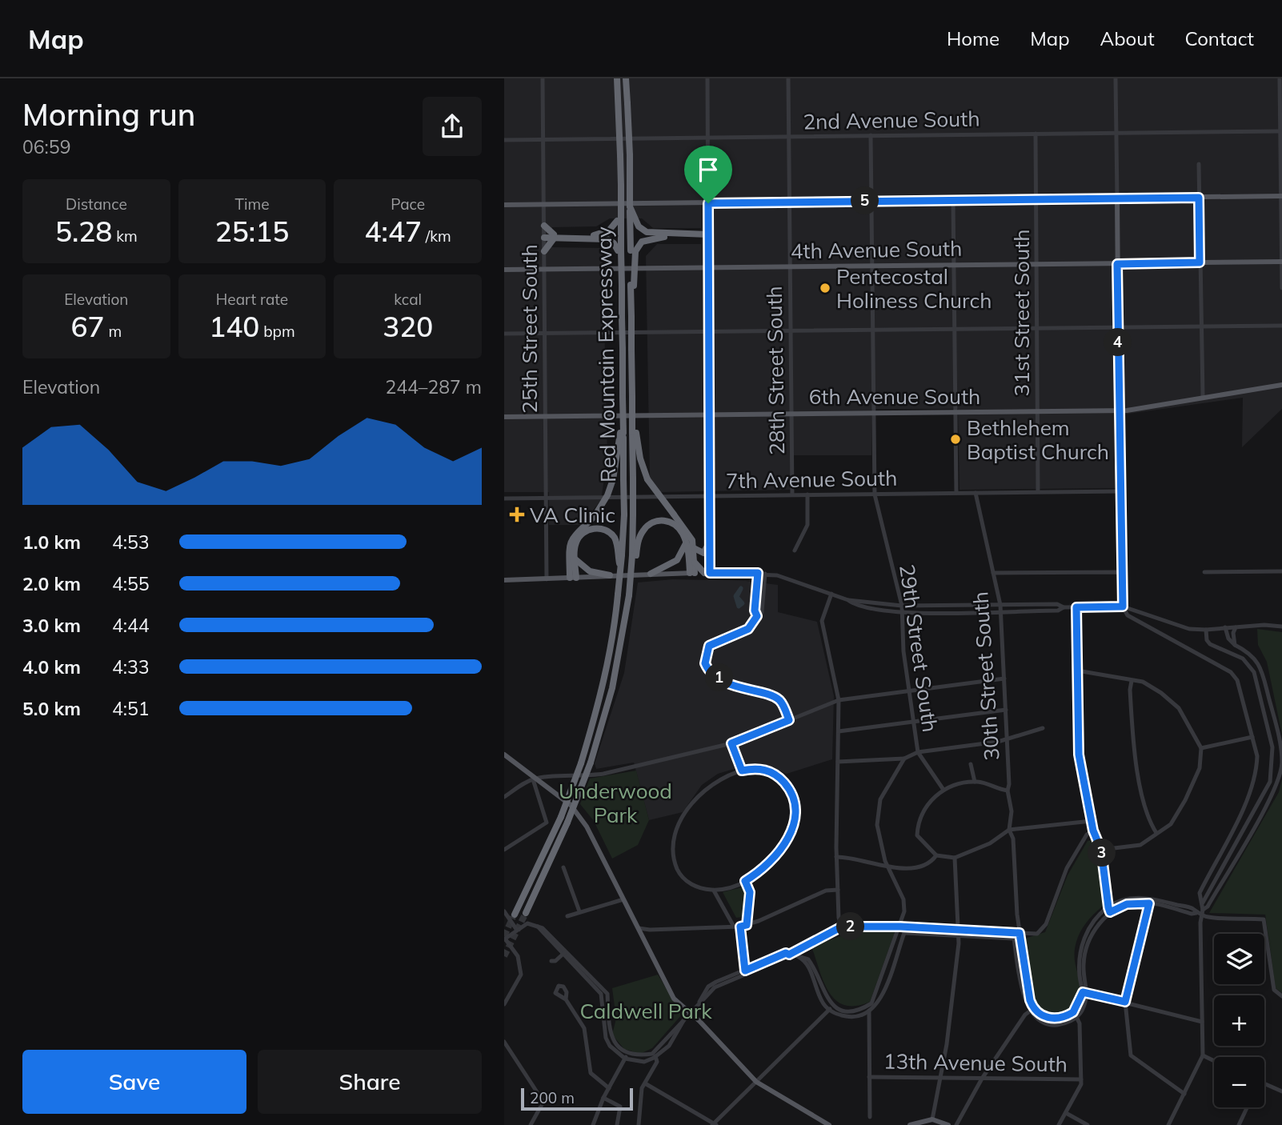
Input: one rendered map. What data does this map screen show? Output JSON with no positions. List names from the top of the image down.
{
  "streets": {
    "highway": ["Red Mountain Expressway"],
    "main road": ["4th Avenue South", "6th Avenue South"],
    "street": [
      "2nd Avenue South",
      "31st Street South",
      "25th Street South",
      "28th Street South",
      "7th Avenue South",
      "29th Street South",
      "30th Street South",
      "13th Avenue South"
    ]
  },
  "crossings": [
    ["2nd Avenue South", "31st Street South"],
    ["2nd Avenue South", "25th Street South"],
    ["2nd Avenue South", "28th Street South"],
    ["2nd Avenue South", "29th Street South"],
    ["4th Avenue South", "31st Street South"],
    ["4th Avenue South", "25th Street South"],
    ["4th Avenue South", "28th Street South"],
    ["4th Avenue South", "29th Street South"],
    ["31st Street South", "6th Avenue South"],
    ["31st Street South", "7th Avenue South"],
    ["25th Street South", "6th Avenue South"],
    ["25th Street South", "7th Avenue South"],
    ["28th Street South", "6th Avenue South"],
    ["28th Street South", "7th Avenue South"],
    ["6th Avenue South", "29th Street South"],
    ["7th Avenue South", "29th Street South"],
    ["7th Avenue South", "30th Street South"],
    ["29th Street South", "30th Street South"]
  ],
  "parks": ["Underwood Park", "Caldwell Park"],
  "places": {
    "other": ["Pentecostal Holiness Church", "Bethlehem Baptist Church"],
    "health": ["VA Clinic"]
  },
  "scale_bar": "200 m",
  "page": {
    "header": "Map",
    "nav": [
      "Home",
      "Map",
      "About",
      "Contact"
    ],
    "heading": ["Morning run", "06:59"],
    "stats": [
      ["Distance", "5.28 km"],
      ["Time", "25:15"],
      ["Pace", "4:47 /km"],
      ["Elevation", "67 m"],
      ["Heart rate", "140 bpm"],
      ["kcal", "320"]
    ],
    "pins": [
      "5",
      "4",
      "1",
      "3",
      "2"
    ],
    "chart": ["Elevation", "244–287 m"],
    "list": [
      {
        "name": "1.0 km",
        "note": "4:53"
      },
      {
        "name": "2.0 km",
        "note": "4:55"
      },
      {
        "name": "3.0 km",
        "note": "4:44"
      },
      {
        "name": "4.0 km",
        "note": "4:33"
      },
      {
        "name": "5.0 km",
        "note": "4:51"
      }
    ],
    "map_buttons": ["+", "−"],
    "buttons": ["Save", "Share"],
    "scale": "200 m"
  }
}
